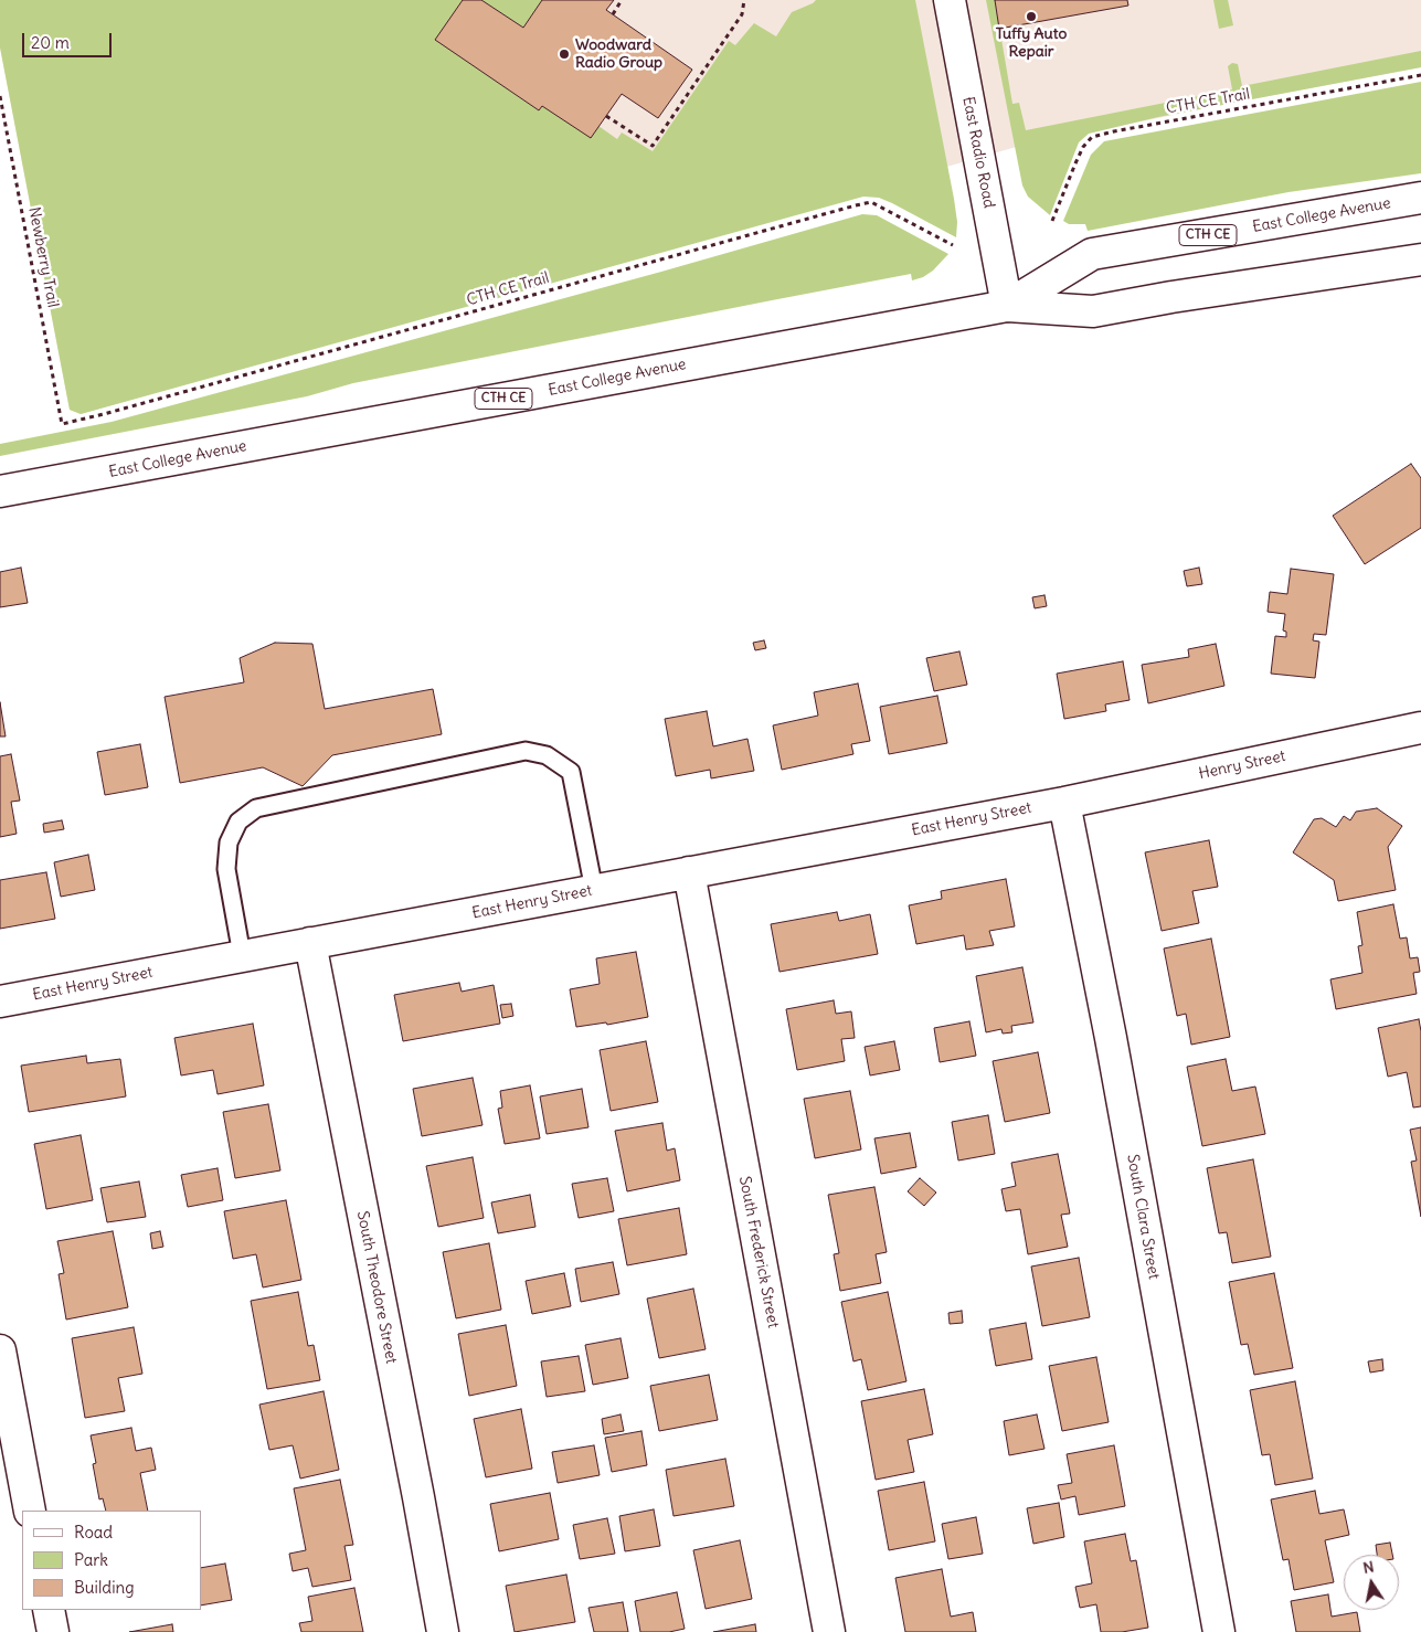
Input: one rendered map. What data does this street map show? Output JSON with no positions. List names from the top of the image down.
{
  "streets": {
    "street": [
      "East Radio Road",
      "East College Avenue",
      "CTH CE",
      "Henry Street",
      "East Henry Street",
      "South Clara Street",
      "South Frederick Street",
      "South Theodore Street"
    ],
    "path": ["CTH CE Trail", "Newberry Trail"]
  },
  "crossings": [
    ["CTH CE Trail", "Newberry Trail"],
    ["East Radio Road", "East College Avenue"],
    ["Henry Street", "East Henry Street"],
    ["Henry Street", "South Clara Street"],
    ["East Henry Street", "South Clara Street"],
    ["East Henry Street", "South Frederick Street"],
    ["East Henry Street", "South Theodore Street"]
  ],
  "places": ["Tuffy Auto Repair", "Woodward Radio Group"],
  "legend": ["Road", "Park", "Building"],
  "scale_bar": "20 m",
  "north": "top"
}
